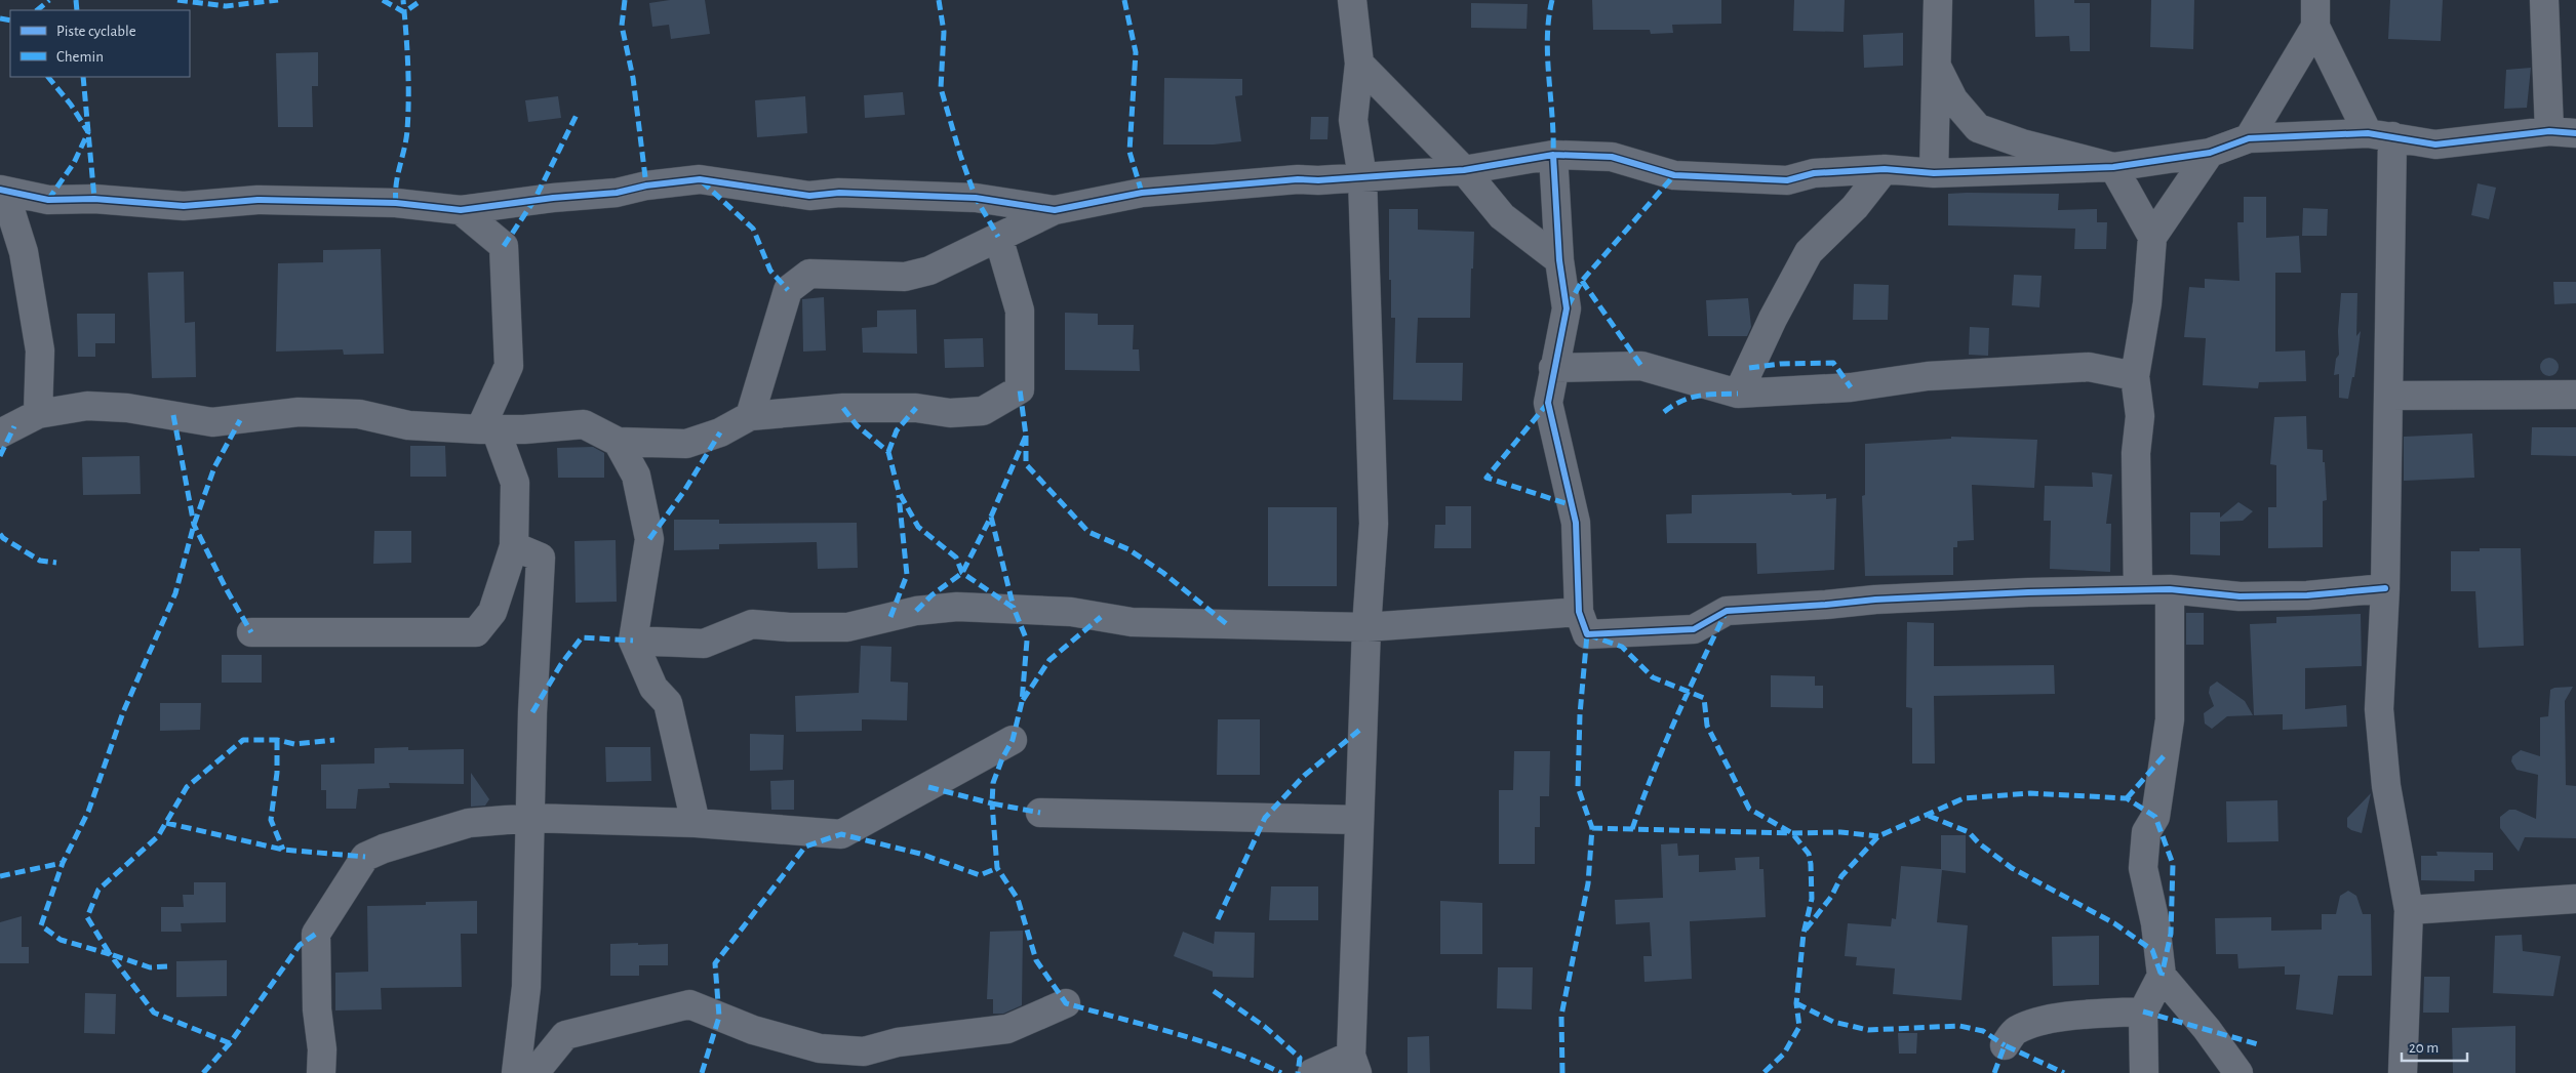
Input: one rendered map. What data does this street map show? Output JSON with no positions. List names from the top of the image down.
{
  "legend": ["Piste cyclable", "Chemin"],
  "scale_bar": "20 m"
}
